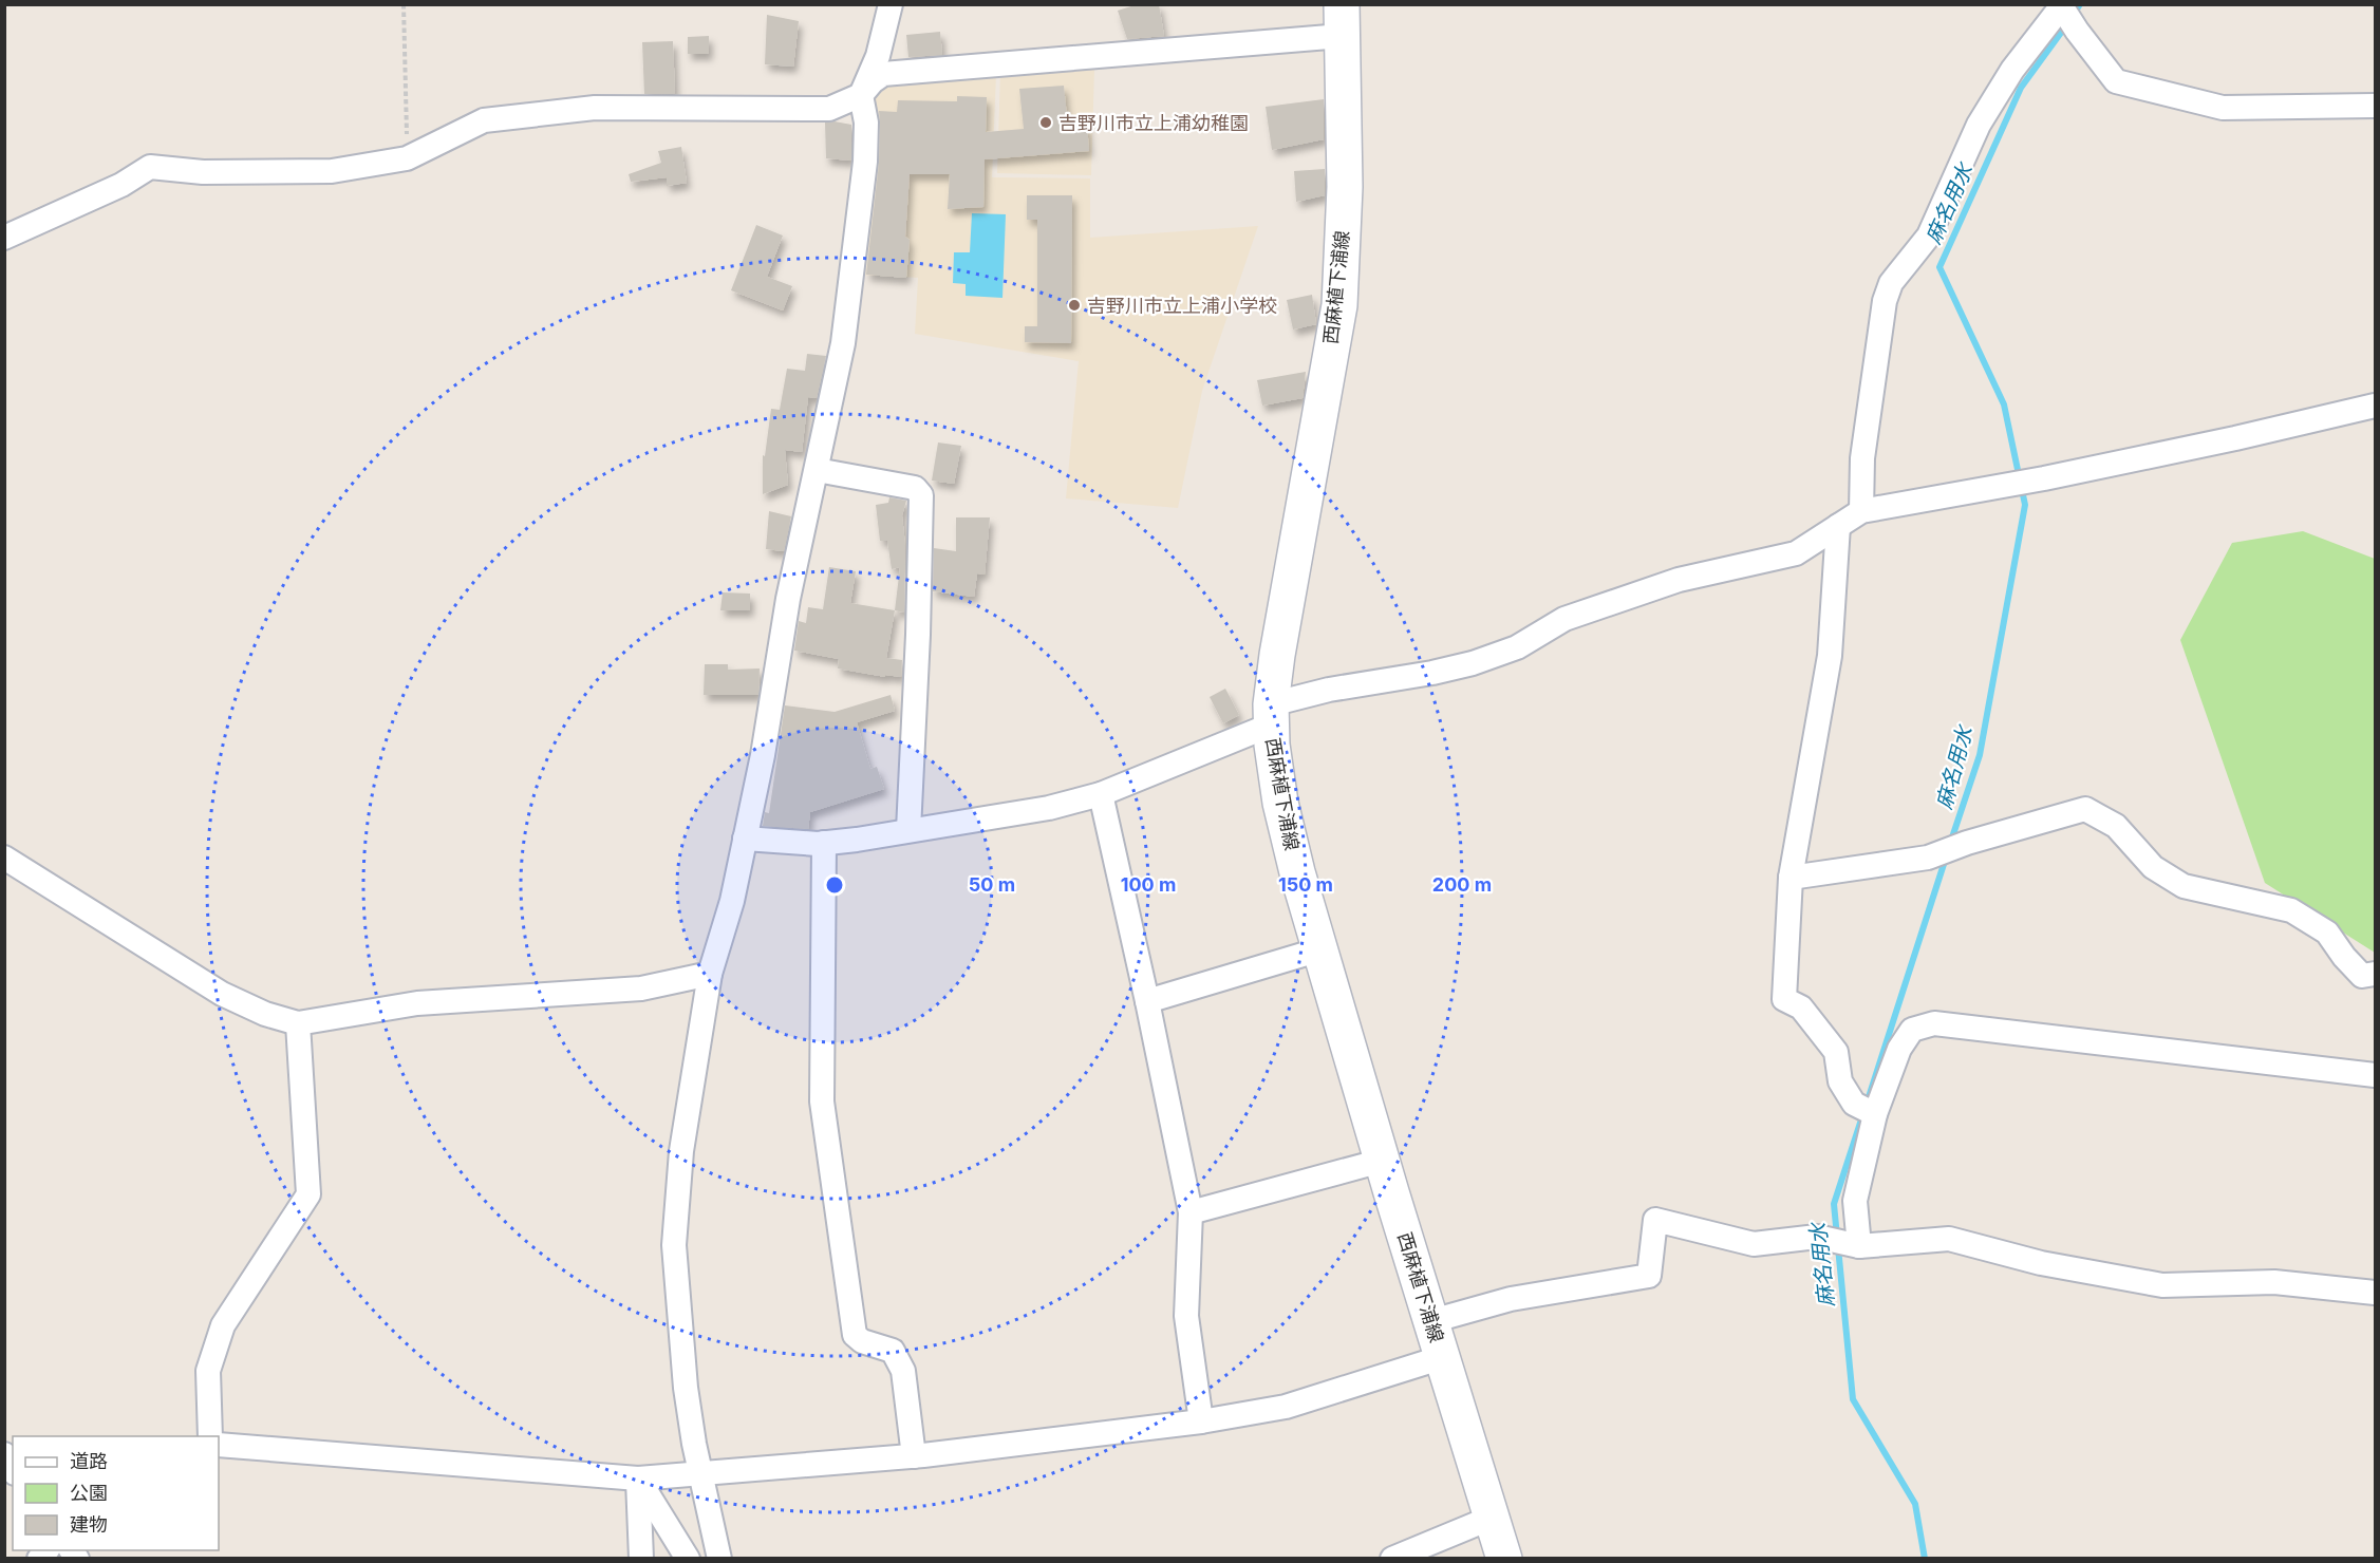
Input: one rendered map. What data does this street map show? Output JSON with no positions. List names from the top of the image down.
{
  "streets": {
    "main road": ["西麻植下浦線"]
  },
  "water": ["麻名用水"],
  "places": ["吉野川市立上浦幼稚園", "吉野川市立上浦小学校"],
  "legend": ["道路", "公園", "建物"],
  "rings": [
    "50 m",
    "100 m",
    "150 m",
    "200 m"
  ]
}
